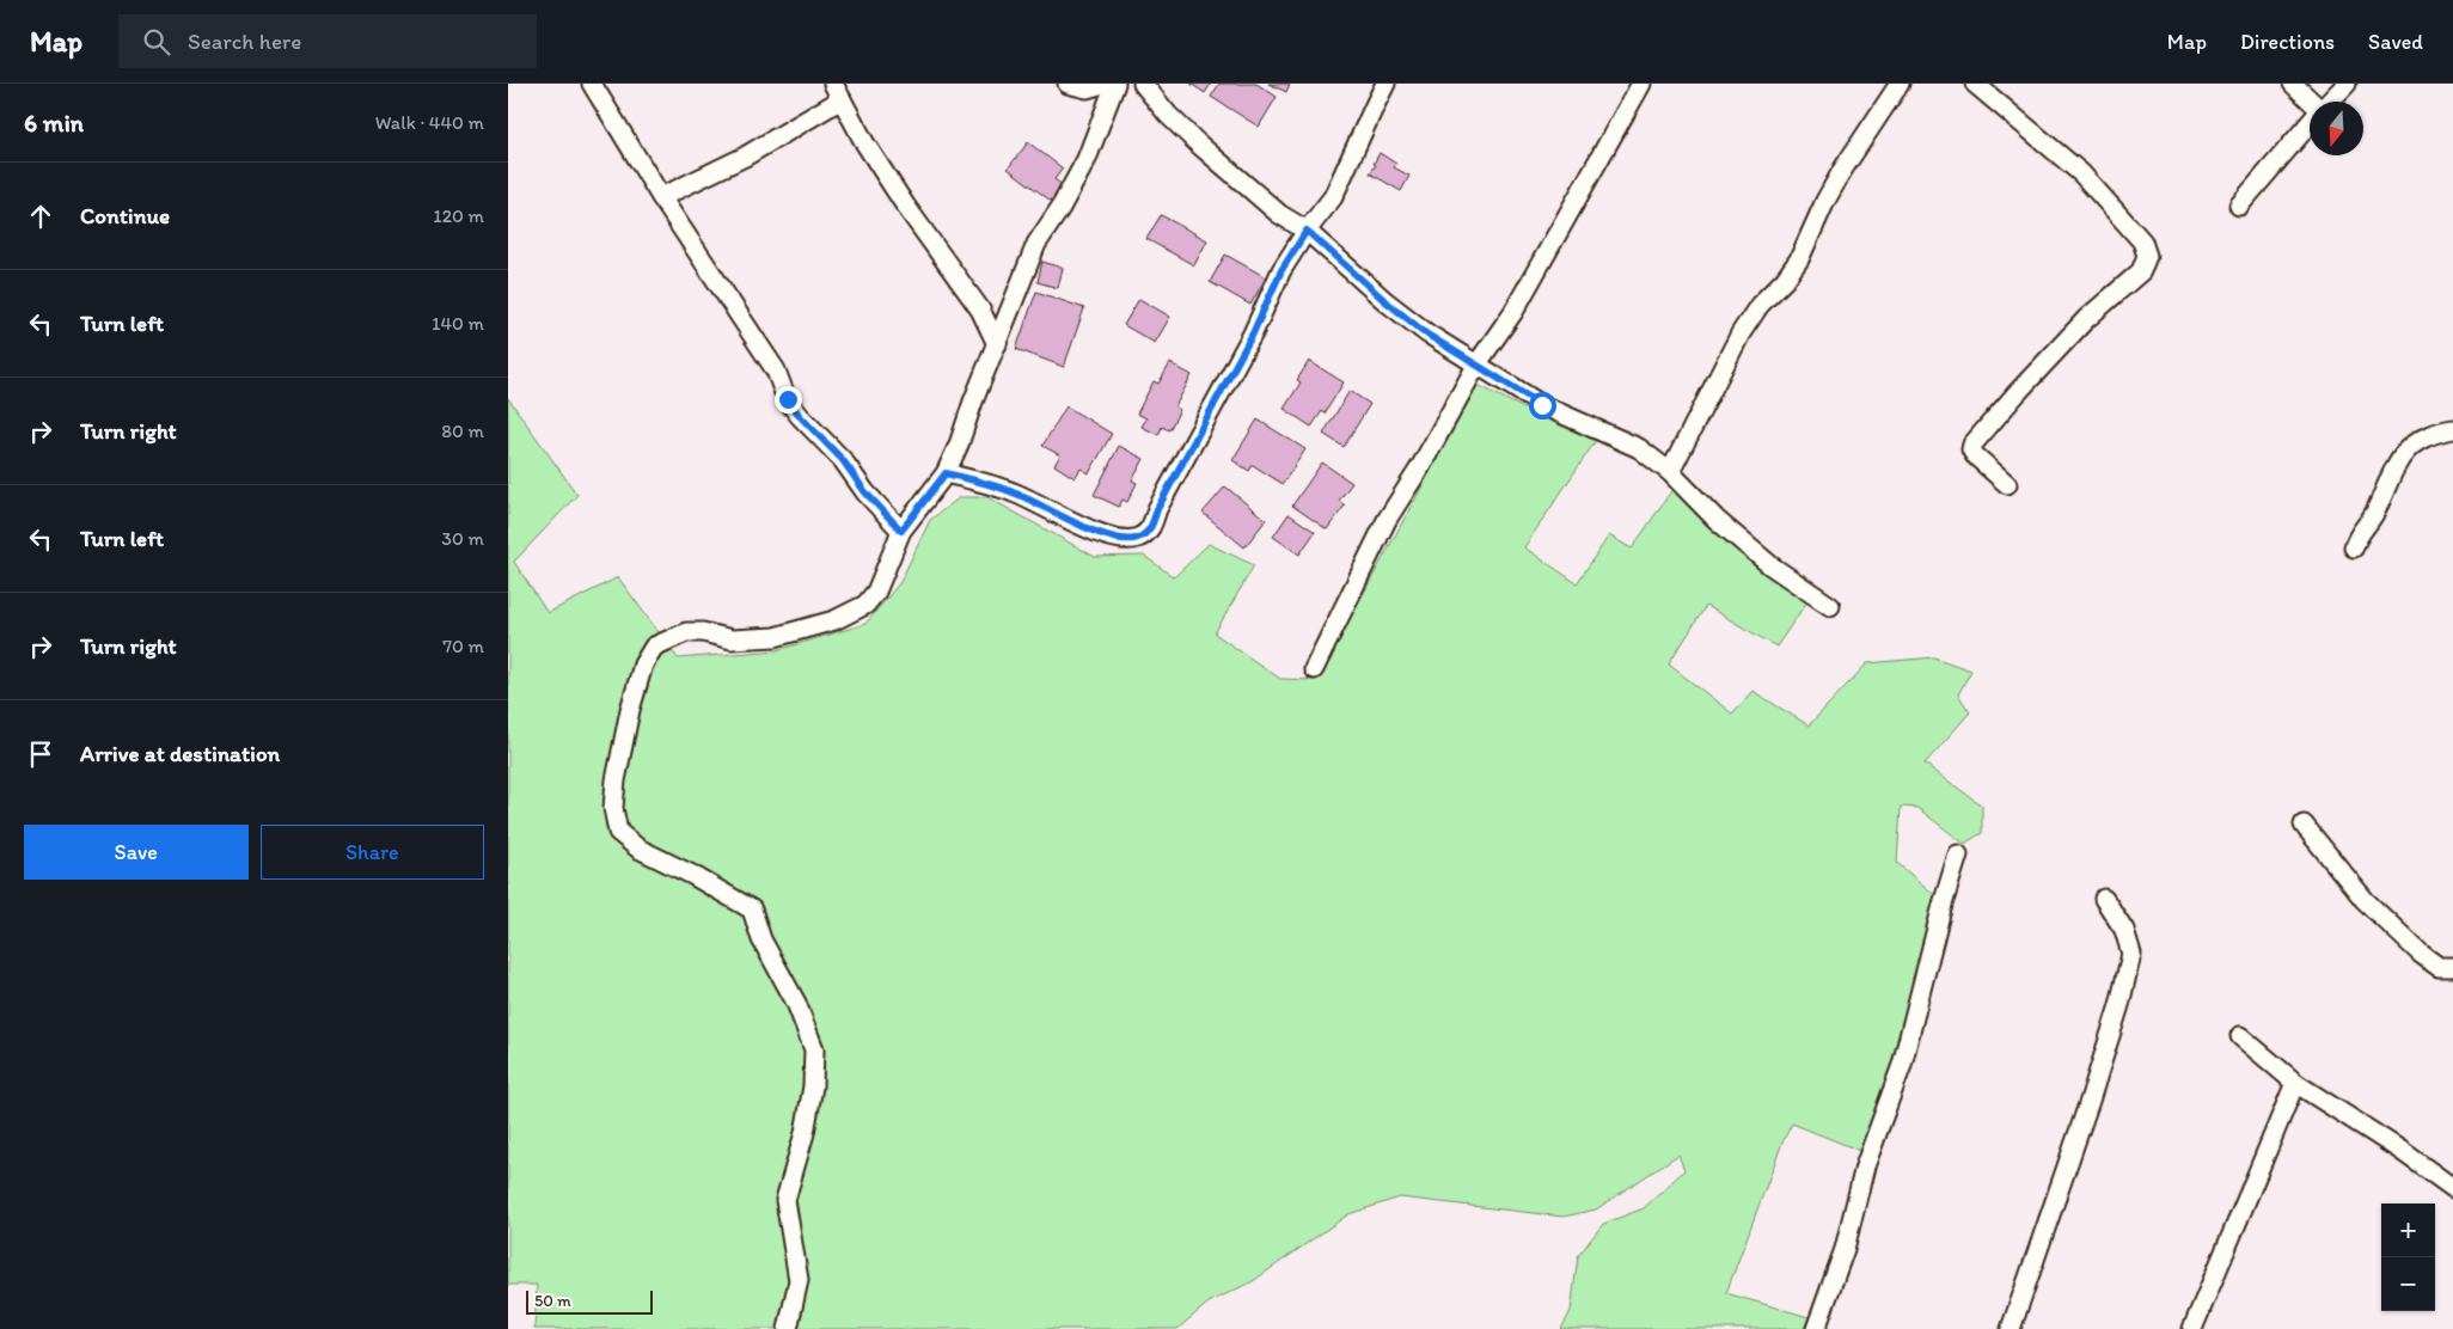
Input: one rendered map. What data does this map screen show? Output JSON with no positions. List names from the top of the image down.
{
  "scale_bar": "50 m",
  "north": "bottom",
  "page": {
    "header": "Map",
    "search": "Search here",
    "nav": ["Map", "Directions", "Saved"],
    "heading": ["6 min", "Walk · 440 m"],
    "list": [
      ["Continue", "120 m"],
      ["Turn left", "140 m"],
      ["Turn right", "80 m"],
      ["Turn left", "30 m"],
      ["Turn right", "70 m"],
      "Arrive at destination"
    ],
    "buttons": ["Save", "Share"],
    "map_buttons": ["+", "−"],
    "scale": "50 m"
  }
}
